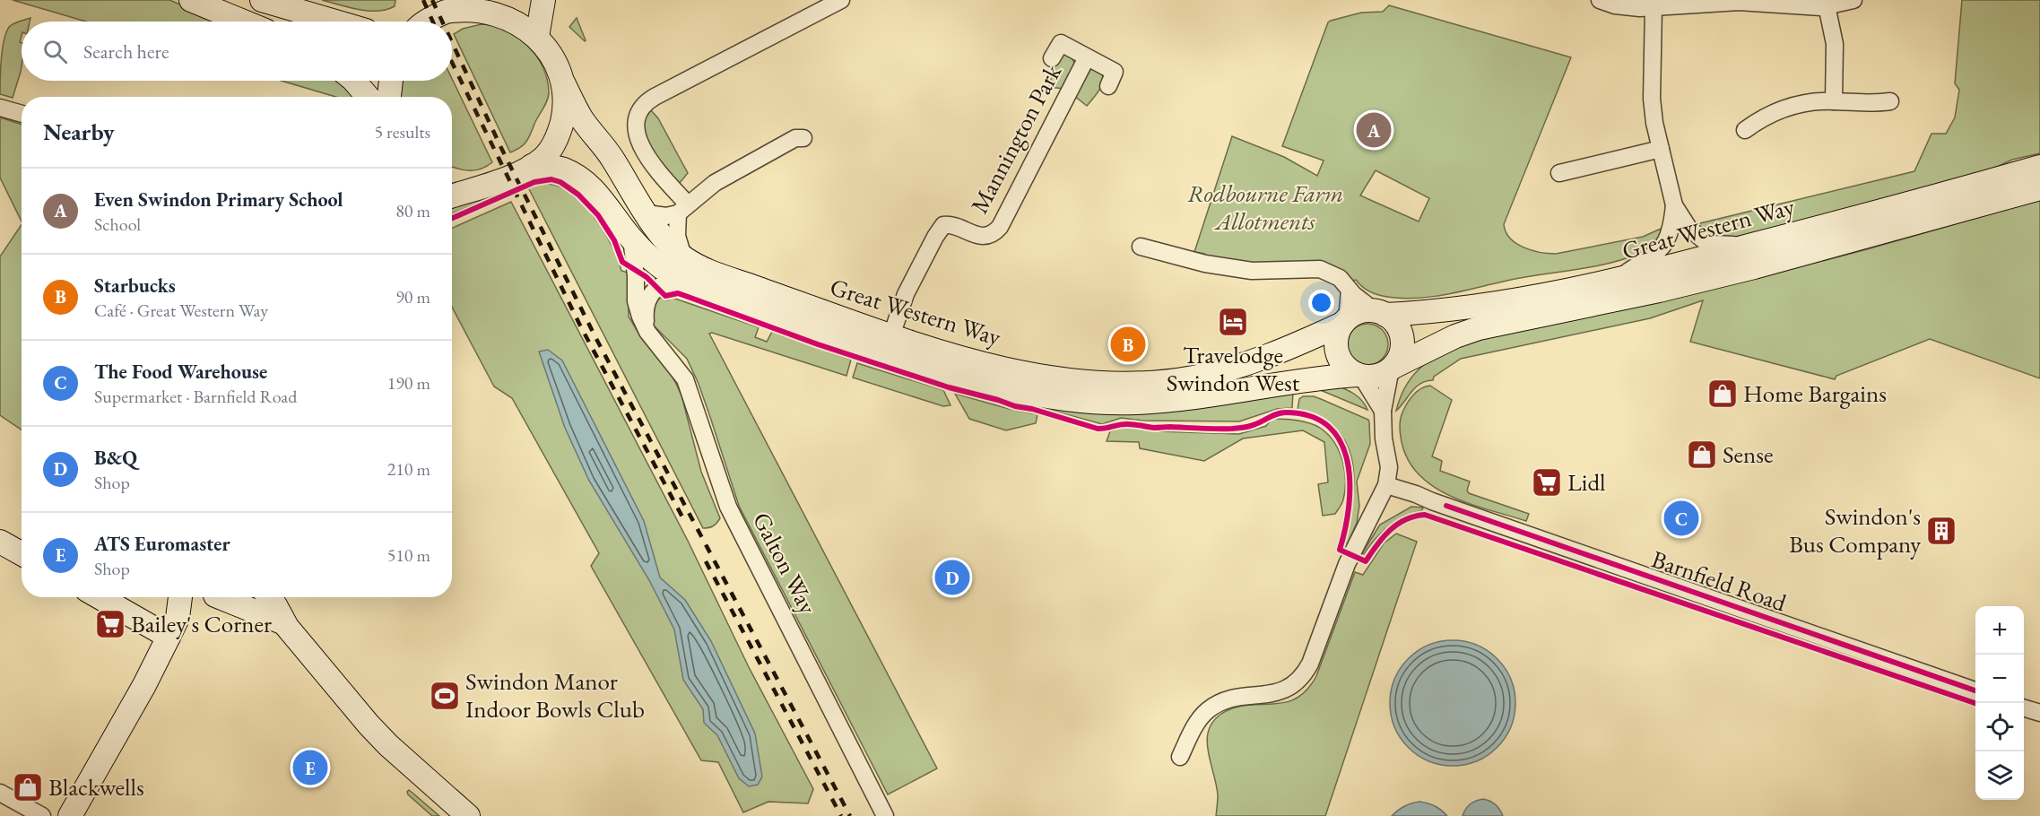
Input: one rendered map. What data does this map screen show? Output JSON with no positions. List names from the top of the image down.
{
  "streets": {
    "main road": ["Great Western Way"],
    "street": ["Mannington Park", "Galton Way", "Barnfield Road"]
  },
  "crossings": [
    ["Mannington Park", "Great Western Way"],
    ["Great Western Way", "Galton Way"]
  ],
  "parks": ["Rodbourne Farm Allotments"],
  "places": {
    "hotel": ["Travelodge Swindon West"],
    "shop": ["Home Bargains", "Sense", "Blackwells"],
    "supermarket": ["Lidl", "Bailey's Corner"],
    "building": ["Swindon's Bus Company"],
    "sports": ["Swindon Manor Indoor Bowls Club"]
  },
  "page": {
    "search": "Search here",
    "heading": ["Nearby", "5 results"],
    "pins": [
      "A",
      "B",
      "C",
      "D",
      "E"
    ],
    "list": [
      {
        "mark": "A",
        "name": "Even Swindon Primary School",
        "note": "School",
        "value": "80 m"
      },
      {
        "mark": "B",
        "name": "Starbucks",
        "note": "Café · Great Western Way",
        "value": "90 m"
      },
      {
        "mark": "C",
        "name": "The Food Warehouse",
        "note": "Supermarket · Barnfield Road",
        "value": "190 m"
      },
      {
        "mark": "D",
        "name": "B&Q",
        "note": "Shop",
        "value": "210 m"
      },
      {
        "mark": "E",
        "name": "ATS Euromaster",
        "note": "Shop",
        "value": "510 m"
      }
    ],
    "map_buttons": ["+", "−"]
  }
}
